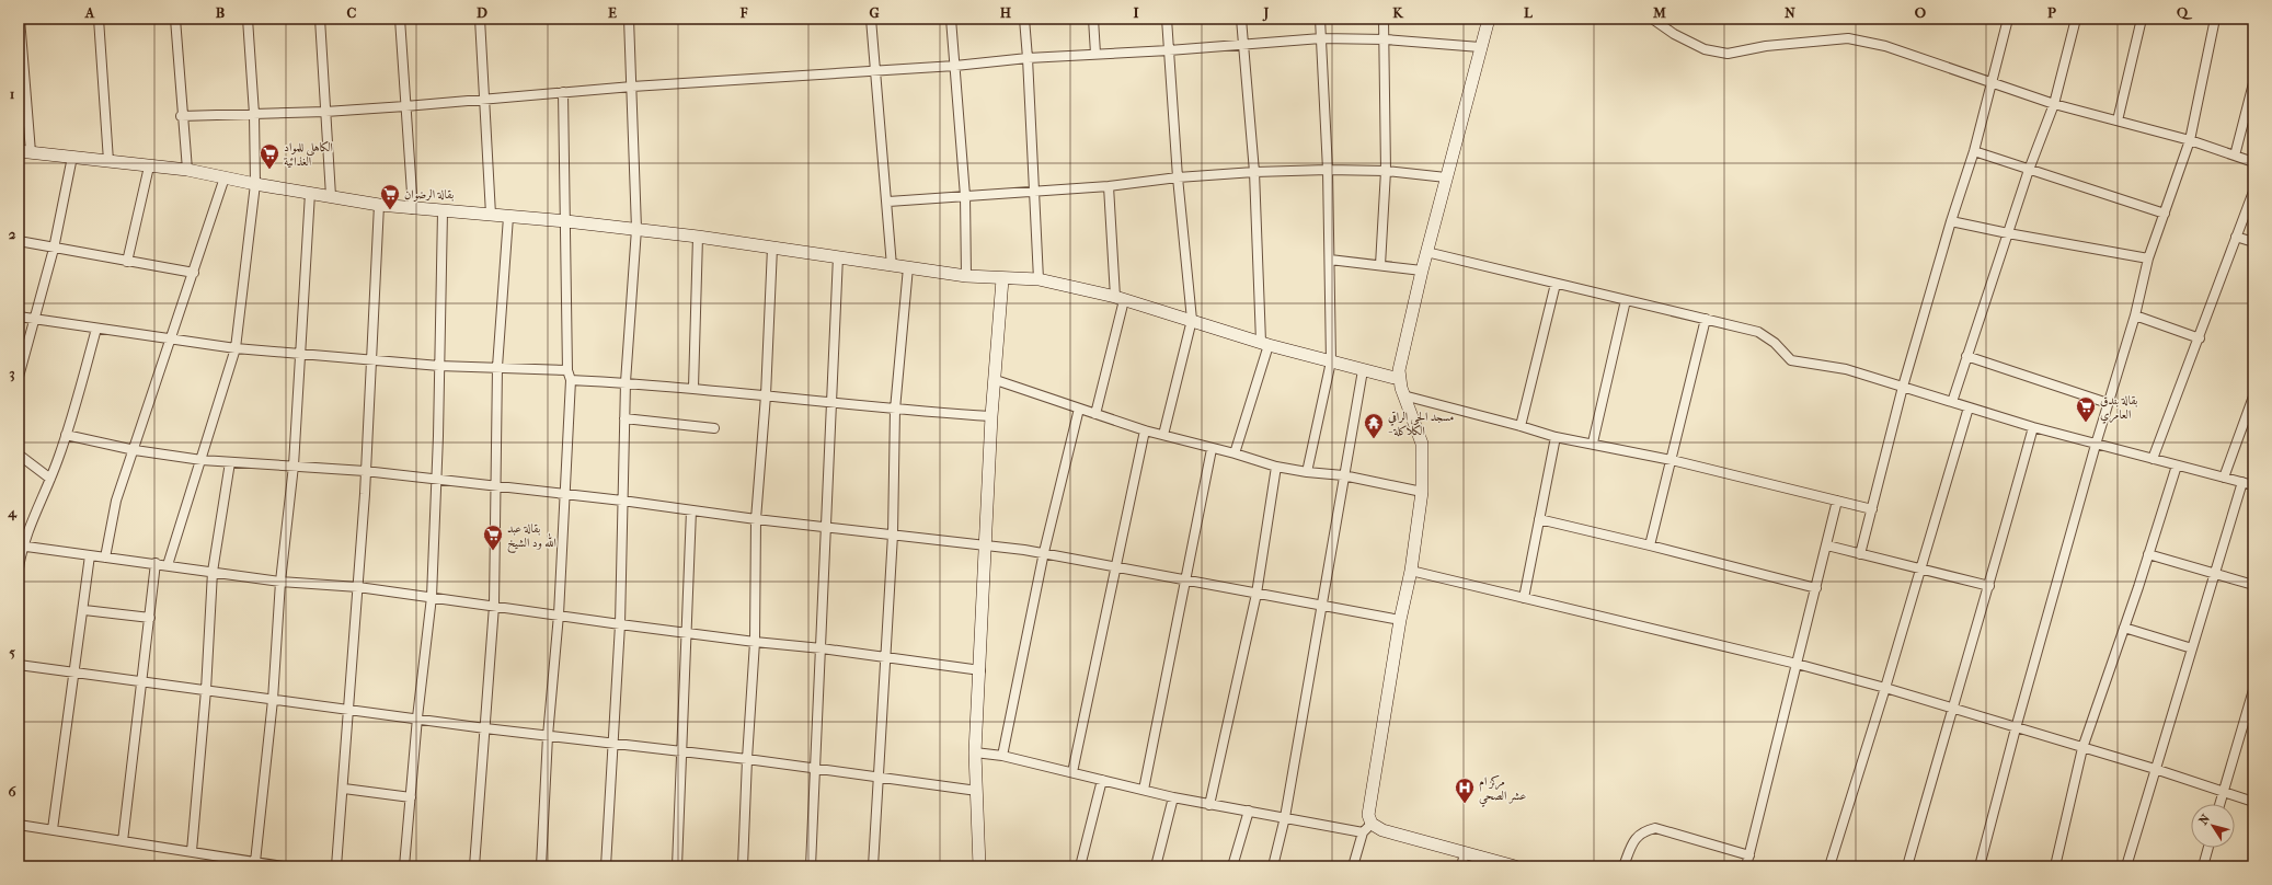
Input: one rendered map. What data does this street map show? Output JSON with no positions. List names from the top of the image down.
{
  "places": {
    "supermarket": [
      "الكاهلي للمواد الغذائية",
      "بقالة الرضوان",
      "بقالة بندق العامري",
      "بقالة عبد الله ود الشيخ"
    ],
    "temple": ["مسجد الحي الراقي - الكلاكلة"],
    "hospital": ["مركز ام عشر الصحي"]
  },
  "north": "top left",
  "grid": {
    "columns": [
      "A",
      "B",
      "C",
      "D",
      "E",
      "F",
      "G",
      "H",
      "I",
      "J",
      "K",
      "L",
      "M",
      "N",
      "O",
      "P",
      "Q"
    ],
    "rows": [
      "1",
      "2",
      "3",
      "4",
      "5",
      "6"
    ]
  }
}
